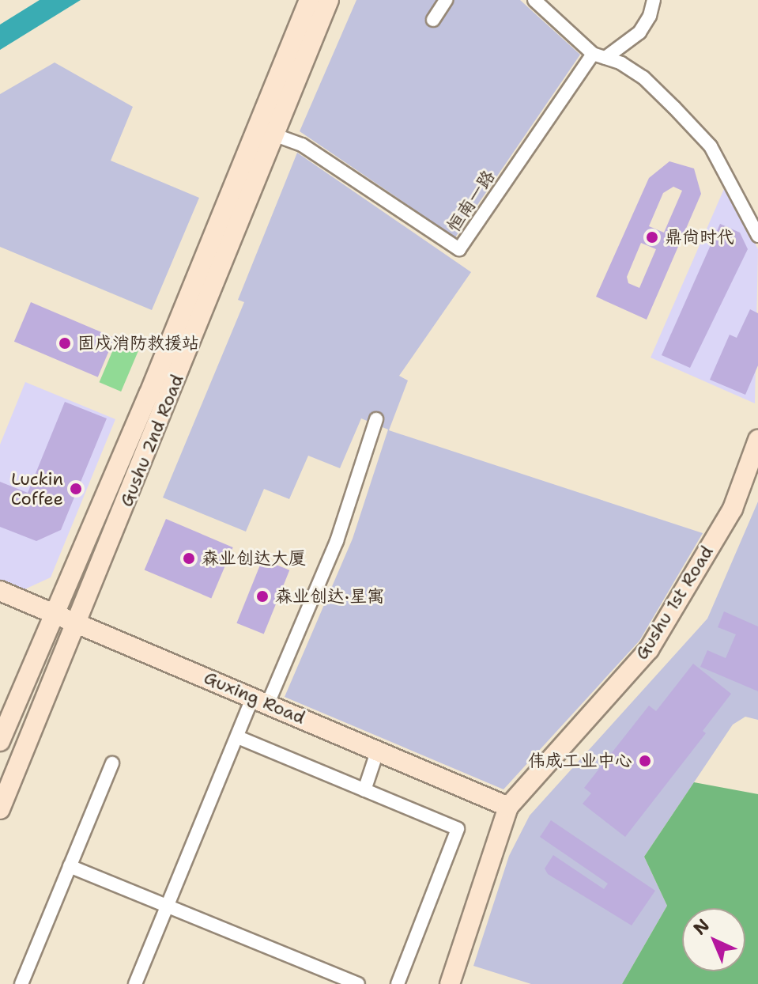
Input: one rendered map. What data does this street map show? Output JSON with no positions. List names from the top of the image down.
{
  "streets": {
    "street": [
      "恒南一路",
      "Gushu 2nd Road",
      "Gushu 1st Road",
      "Guxing Road"
    ]
  },
  "crossings": [
    ["恒南一路", "Gushu 2nd Road"],
    ["Gushu 2nd Road", "Guxing Road"],
    ["Gushu 1st Road", "Guxing Road"]
  ],
  "places": [
    "鼎尚时代",
    "固戍消防救援站",
    "Luckin Coffee",
    "森业创达大厦",
    "森业创达·星寓",
    "伟成工业中心"
  ],
  "north": "top left"
}
